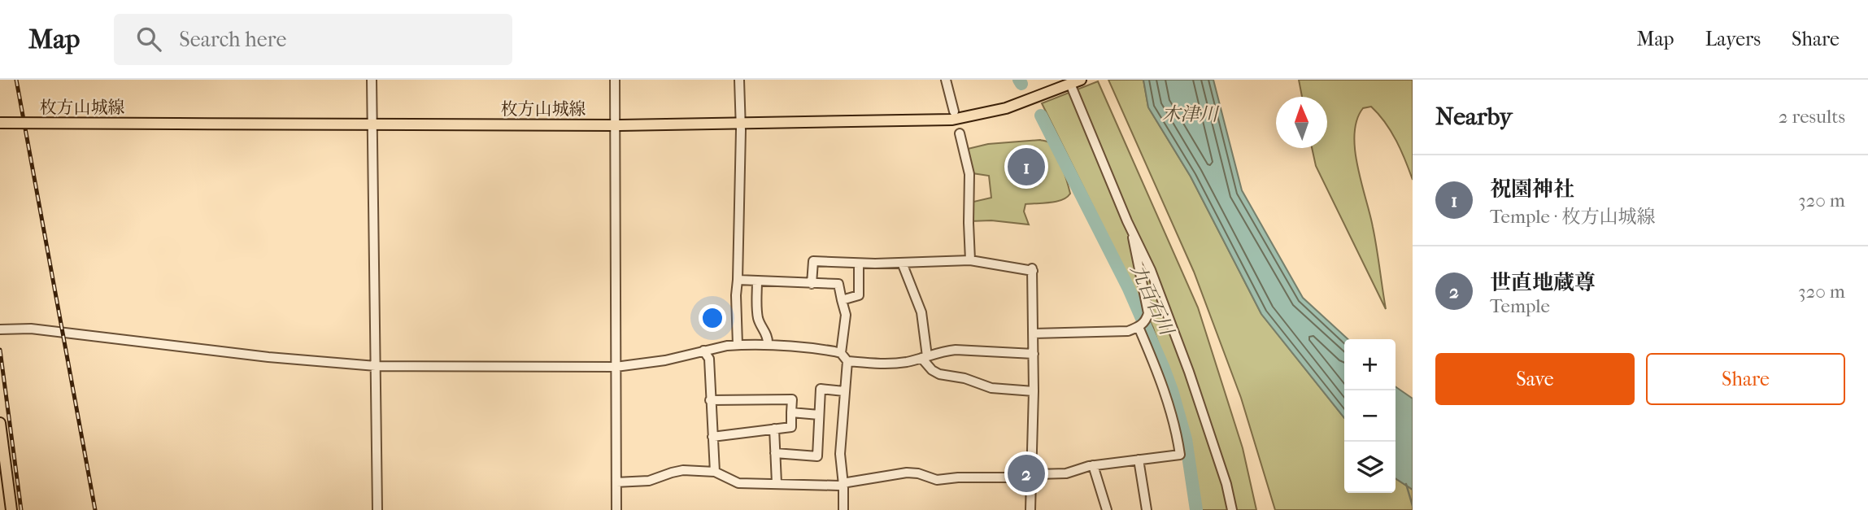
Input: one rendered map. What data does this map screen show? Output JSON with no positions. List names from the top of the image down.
{
  "streets": {
    "main road": ["枚方山城線"]
  },
  "water": ["木津川", "九百石川"],
  "north": "top",
  "page": {
    "header": "Map",
    "search": "Search here",
    "nav": ["Map", "Layers", "Share"],
    "heading": ["Nearby", "2 results"],
    "pins": ["1", "2"],
    "list": [
      {
        "mark": "1",
        "name": "祝園神社",
        "note": "Temple · 枚方山城線",
        "value": "320 m"
      },
      {
        "mark": "2",
        "name": "世直地蔵尊",
        "note": "Temple",
        "value": "320 m"
      }
    ],
    "buttons": ["Save", "Share"],
    "map_buttons": ["+", "−"]
  }
}
